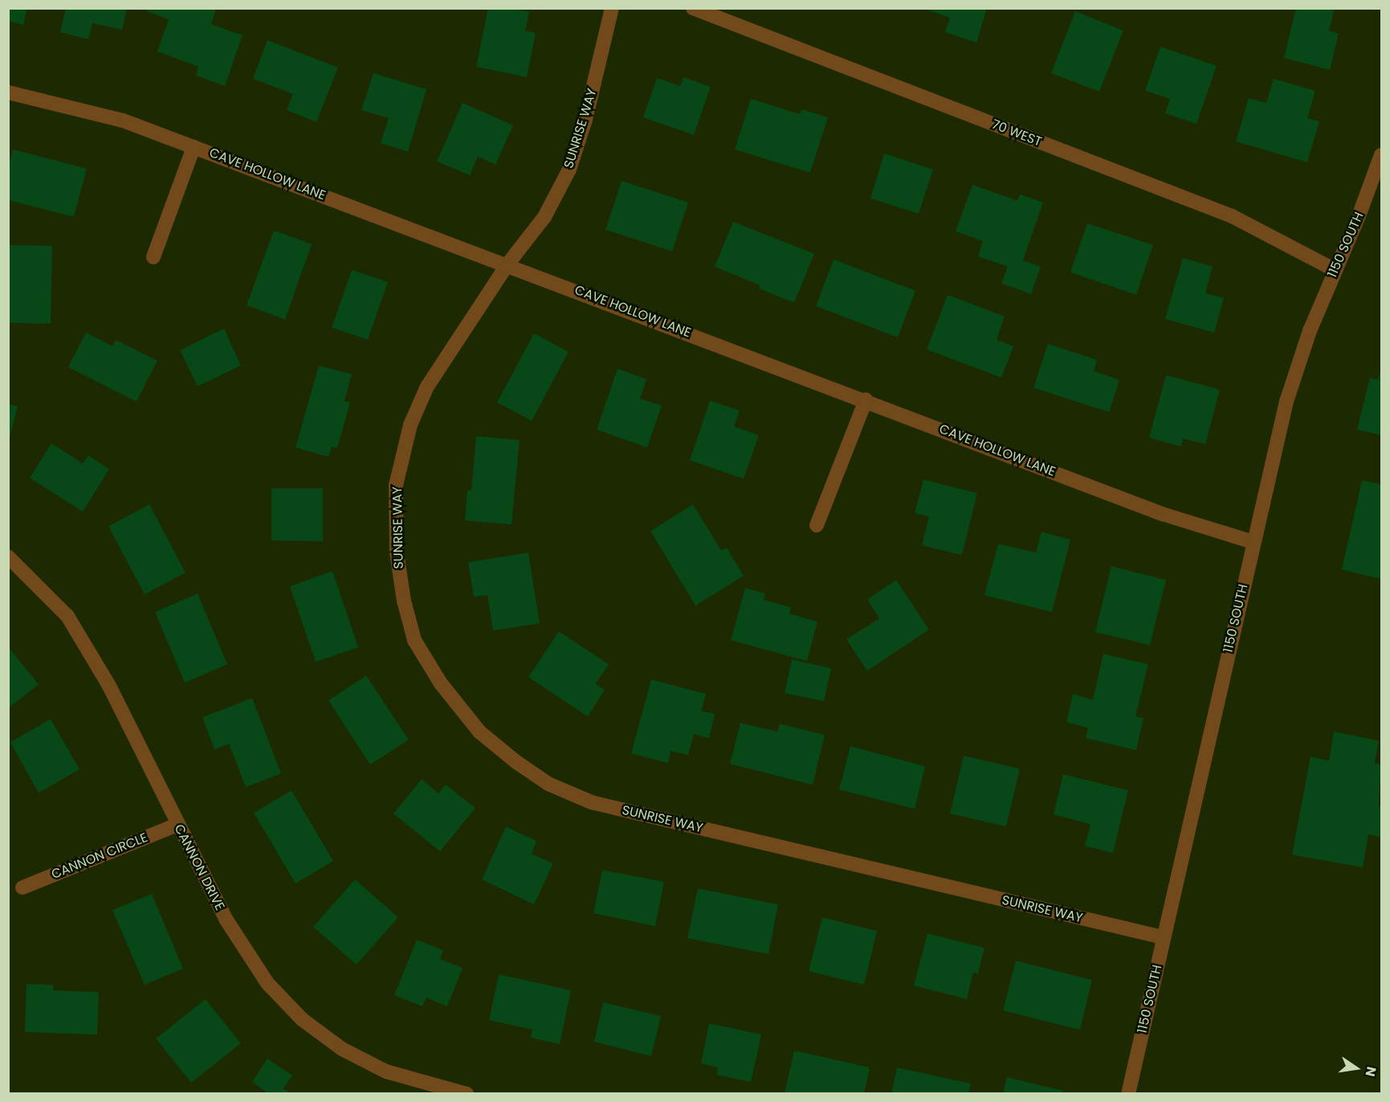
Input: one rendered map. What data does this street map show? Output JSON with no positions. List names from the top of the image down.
{
  "streets": {
    "street": [
      "SUNRISE WAY",
      "70 WEST",
      "CAVE HOLLOW LANE",
      "1150 SOUTH",
      "CANNON CIRCLE",
      "CANNON DRIVE"
    ]
  },
  "crossings": [
    ["SUNRISE WAY", "CAVE HOLLOW LANE"],
    ["SUNRISE WAY", "1150 SOUTH"],
    ["70 WEST", "1150 SOUTH"],
    ["CAVE HOLLOW LANE", "1150 SOUTH"],
    ["CANNON CIRCLE", "CANNON DRIVE"]
  ],
  "north": "right"
}
